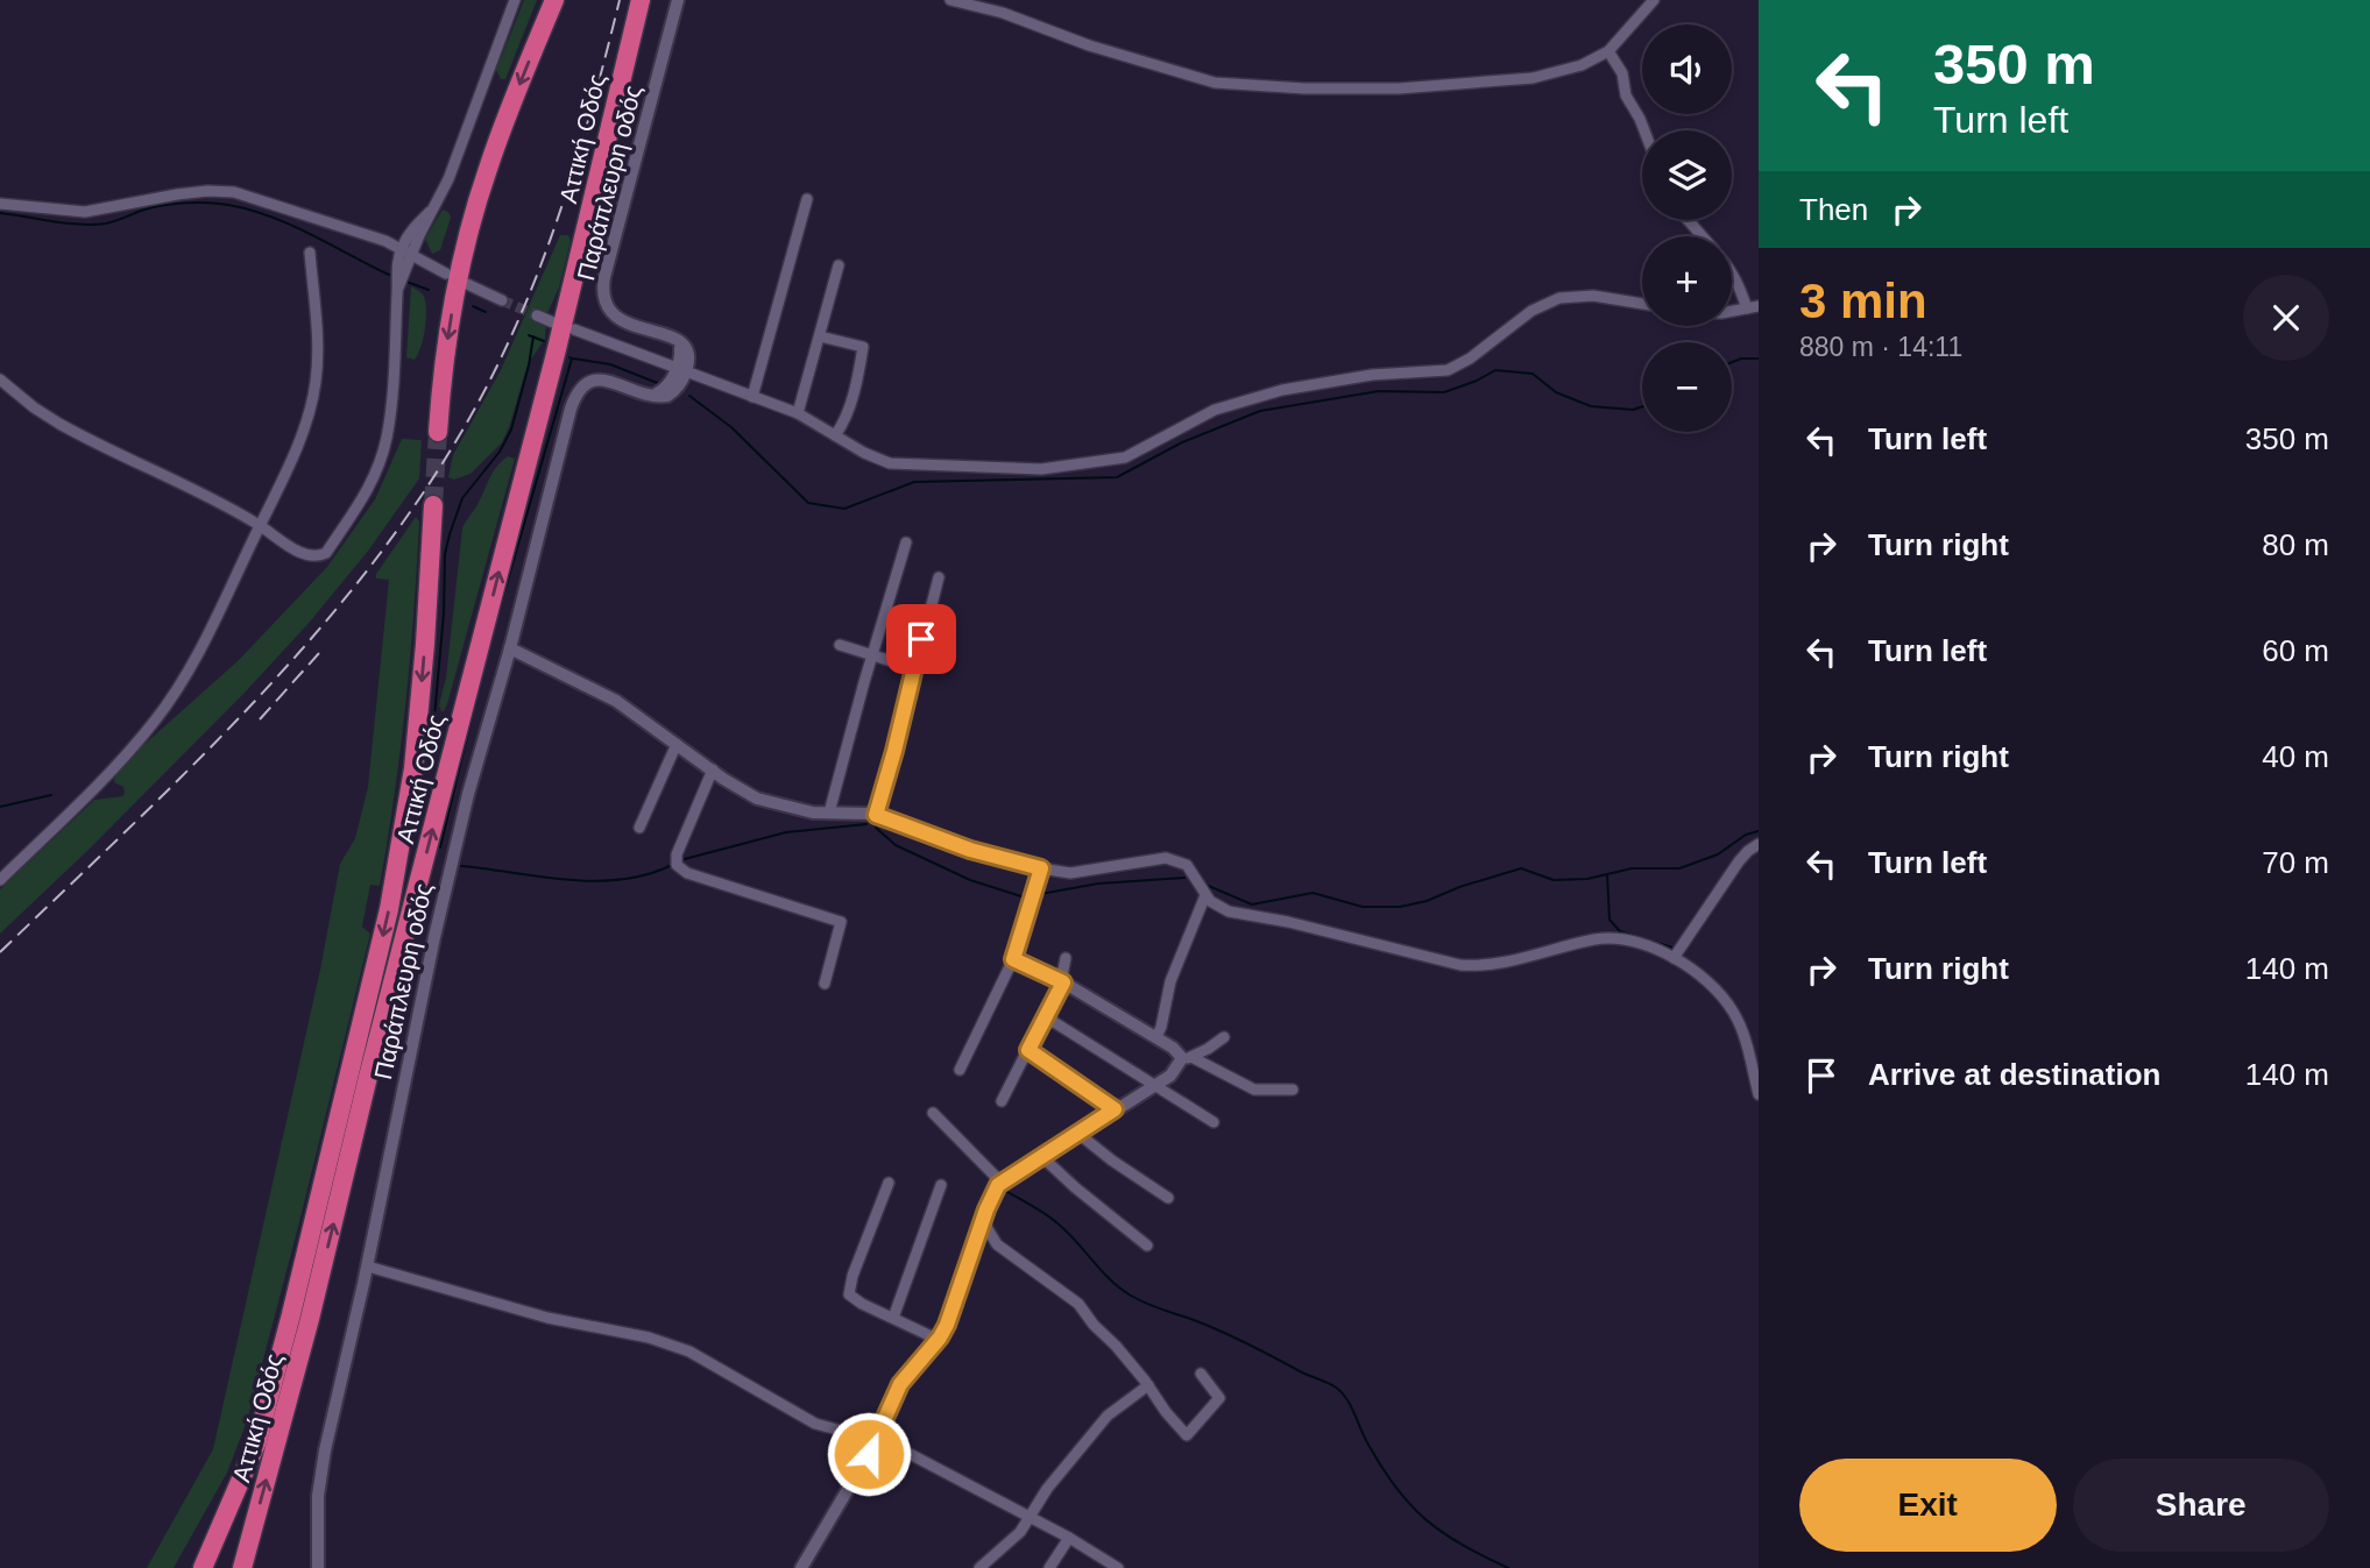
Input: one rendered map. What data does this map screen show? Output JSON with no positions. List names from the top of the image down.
{
  "streets": {
    "highway": ["Αττική Οδός"],
    "street": ["Παράπλευρη οδός"]
  },
  "page": {
    "turn": ["350 m", "Turn left"],
    "map_buttons": ["+", "−"],
    "then": "Then",
    "heading": ["3 min", "880 m · 14:11"],
    "list": [
      {
        "name": "Turn left",
        "value": "350 m"
      },
      {
        "name": "Turn right",
        "value": "80 m"
      },
      {
        "name": "Turn left",
        "value": "60 m"
      },
      {
        "name": "Turn right",
        "value": "40 m"
      },
      {
        "name": "Turn left",
        "value": "70 m"
      },
      {
        "name": "Turn right",
        "value": "140 m"
      },
      {
        "name": "Arrive at destination",
        "value": "140 m"
      }
    ],
    "buttons": ["Exit", "Share"]
  }
}
